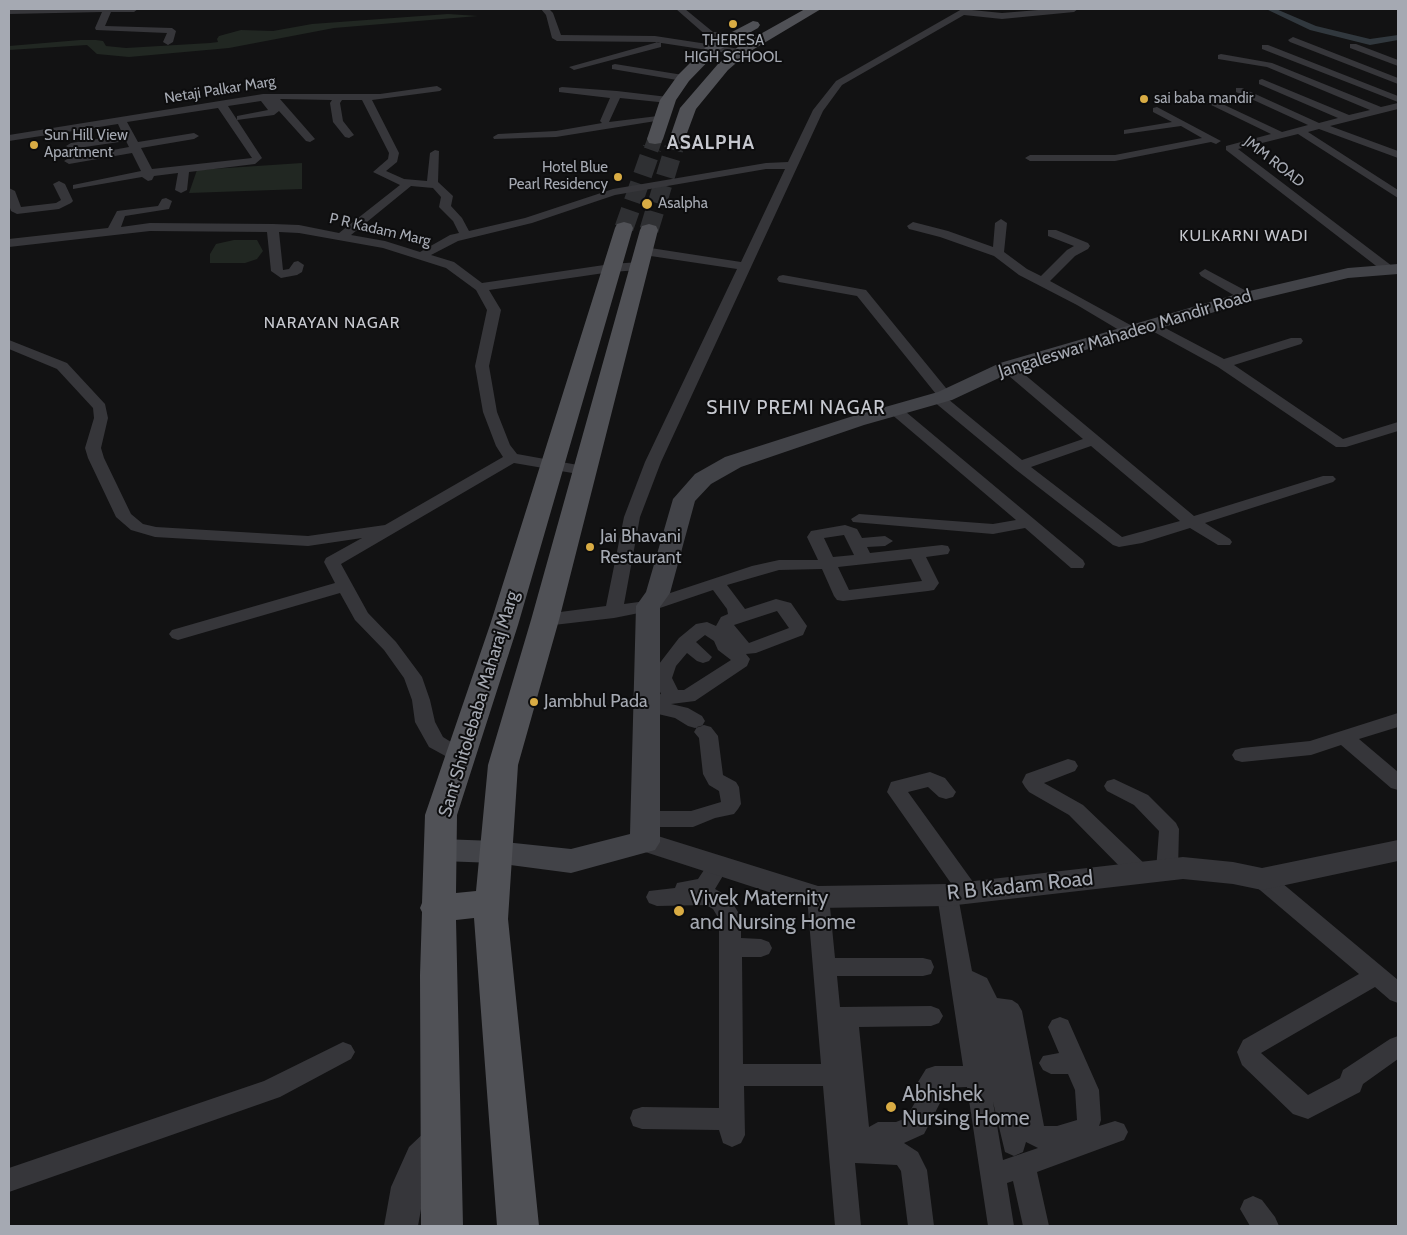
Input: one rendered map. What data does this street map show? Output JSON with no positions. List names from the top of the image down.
{
  "streets": {
    "main road": ["Jangaleswar Mahadeo Mandir Road", "Sant Shitolebaba Maharaj Marg"],
    "street": [
      "Netaji Palkar Marg",
      "JMM ROAD",
      "P R Kadam Marg",
      "R B Kadam Road"
    ]
  },
  "crossings": [
    ["JMM ROAD", "Jangaleswar Mahadeo Mandir Road"],
    ["Jangaleswar Mahadeo Mandir Road", "R B Kadam Road"]
  ],
  "districts": [
    "ASALPHA",
    "KULKARNI WADI",
    "NARAYAN NAGAR",
    "SHIV PREMI NAGAR"
  ],
  "places": [
    "THERESA HIGH SCHOOL",
    "sai baba mandir",
    "Sun Hill View Apartment",
    "Hotel Blue Pearl Residency",
    "Asalpha",
    "Jai Bhavani Restaurant",
    "Jambhul Pada",
    "Vivek Maternity and Nursing Home",
    "Abhishek Nursing Home"
  ]
}
